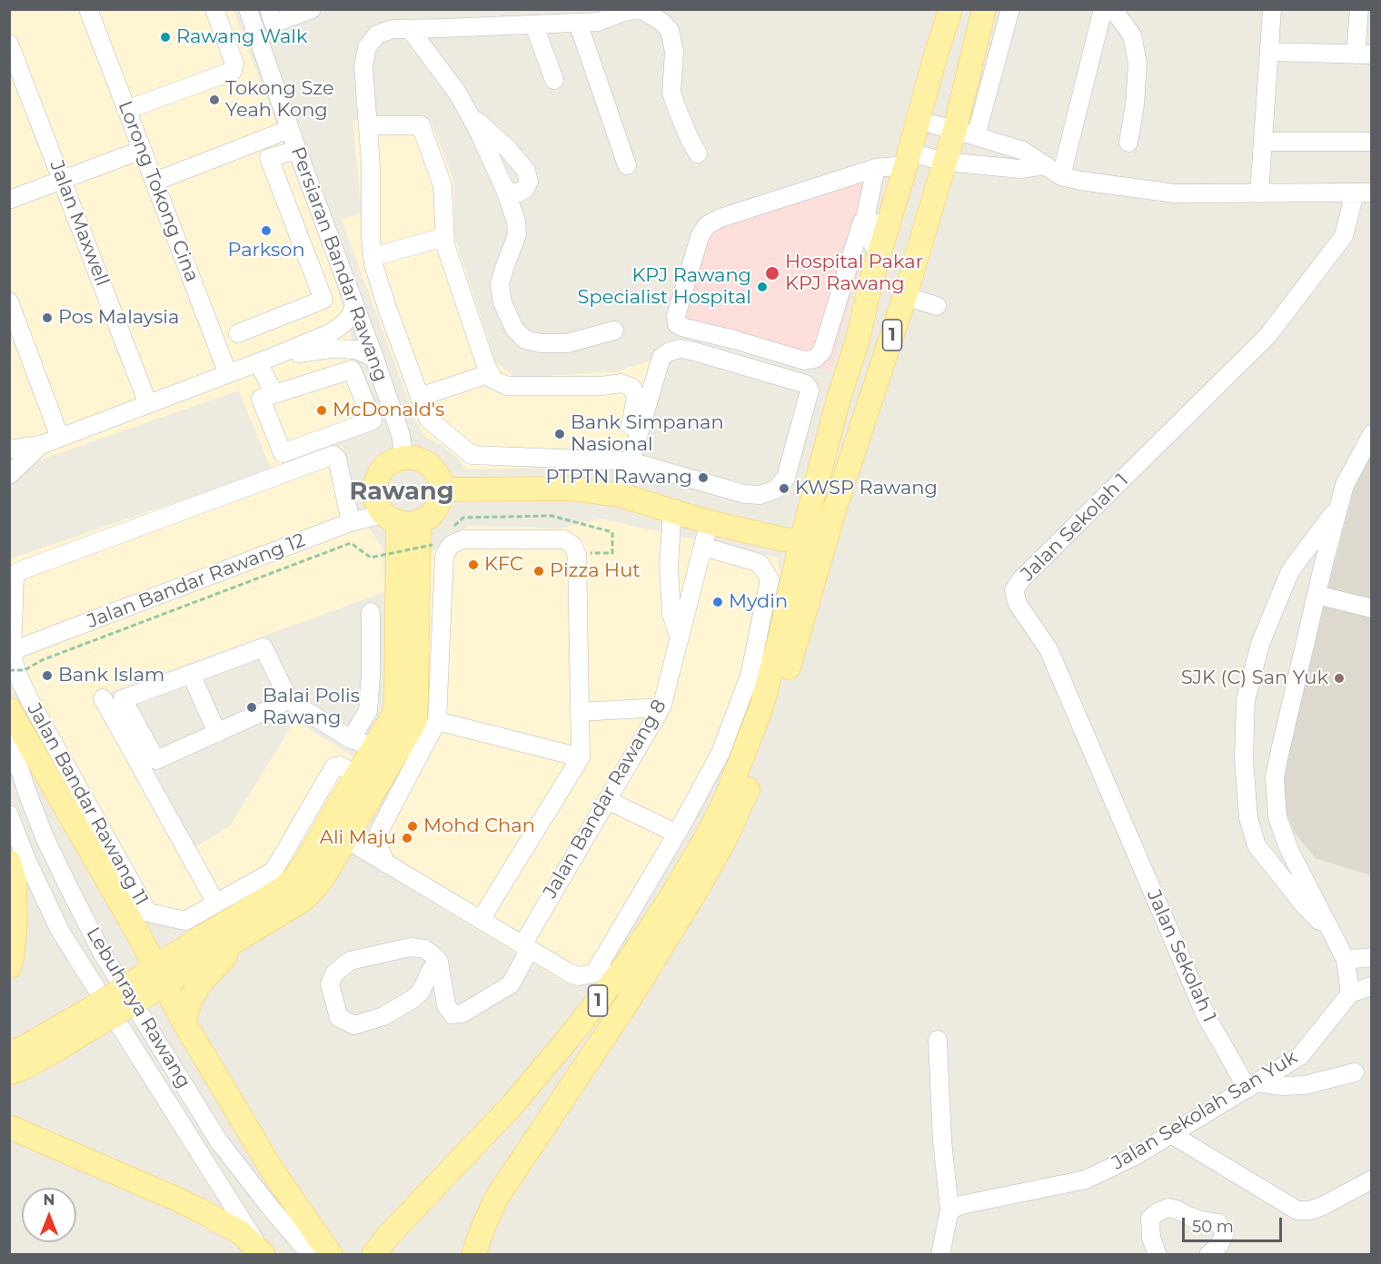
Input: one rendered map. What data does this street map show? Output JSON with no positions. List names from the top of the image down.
{
  "streets": {
    "main road": ["1"],
    "street": [
      "Lorong Tokong Cina",
      "Jalan Maxwell",
      "Persiaran Bandar Rawang",
      "Jalan Sekolah 1",
      "Jalan Bandar Rawang 12",
      "Jalan Bandar Rawang 8",
      "Jalan Bandar Rawang 11",
      "Lebuhraya Rawang",
      "Jalan Sekolah San Yuk"
    ]
  },
  "crossings": [
    ["Persiaran Bandar Rawang", "Jalan Bandar Rawang 12"],
    ["Jalan Sekolah 1", "Jalan Sekolah San Yuk"],
    ["Jalan Bandar Rawang 12", "Jalan Bandar Rawang 11"]
  ],
  "districts": ["Rawang"],
  "places": [
    "Rawang Walk",
    "Tokong Sze Yeah Kong",
    "Parkson",
    "Hospital Pakar KPJ Rawang",
    "KPJ Rawang Specialist Hospital",
    "Pos Malaysia",
    "McDonald's",
    "Bank Simpanan Nasional",
    "PTPTN Rawang",
    "KWSP Rawang",
    "KFC",
    "Pizza Hut",
    "Mydin",
    "Bank Islam",
    "SJK (C) San Yuk",
    "Balai Polis Rawang",
    "Mohd Chan",
    "Ali Maju"
  ],
  "scale_bar": "50 m",
  "north": "top"
}
